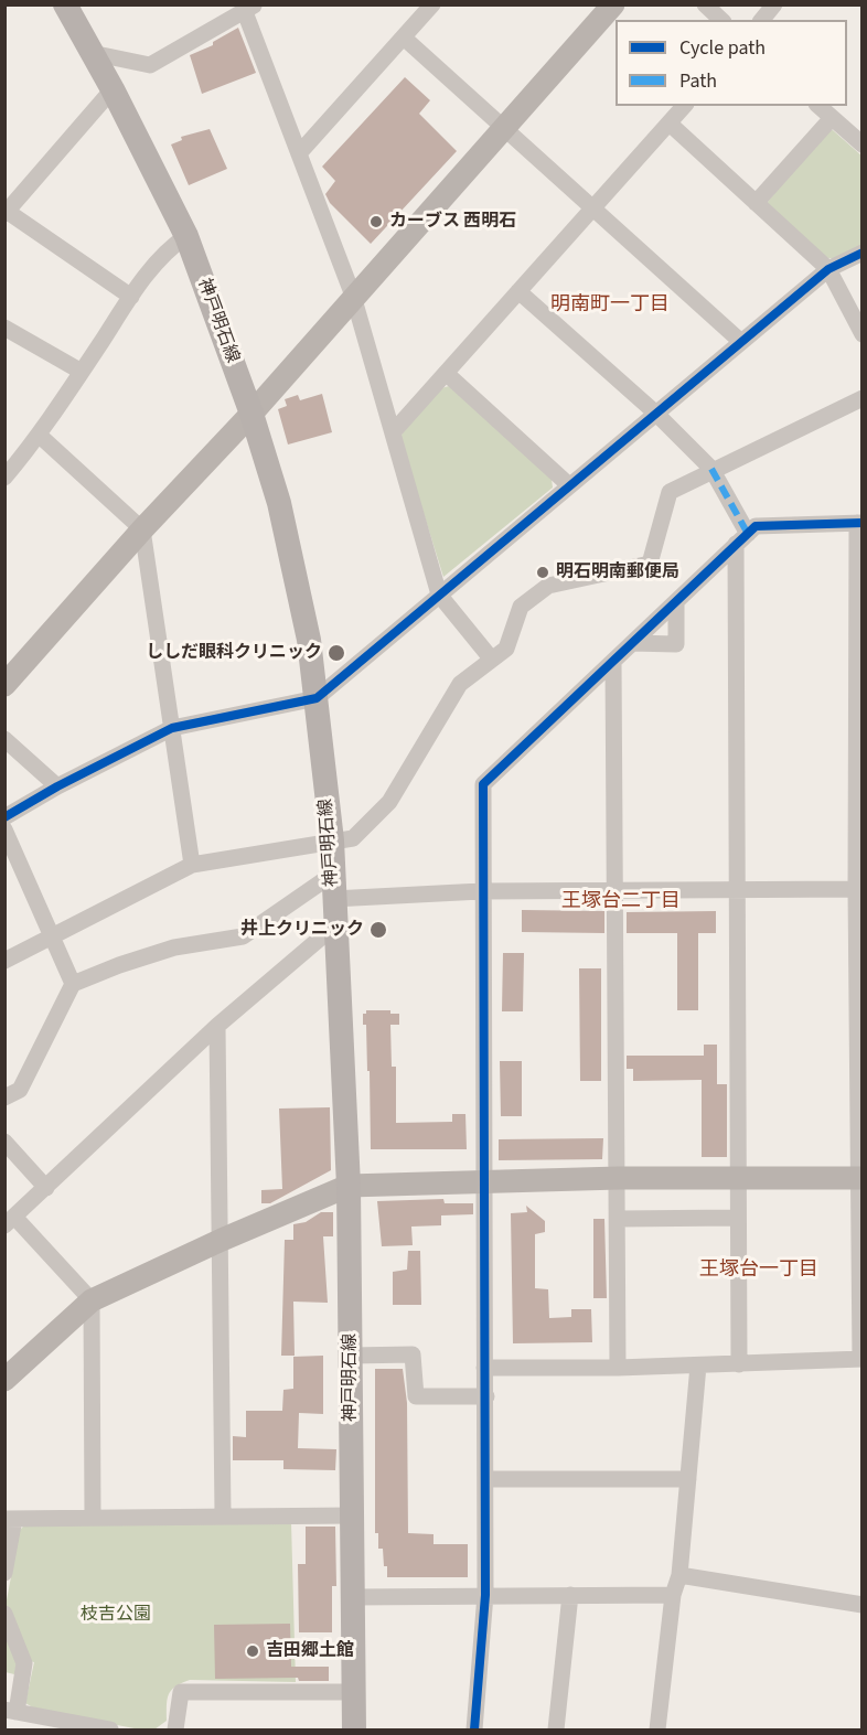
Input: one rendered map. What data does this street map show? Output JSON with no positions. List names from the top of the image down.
{
  "streets": {
    "main road": ["神戸明石線"]
  },
  "districts": ["明南町一丁目", "王塚台二丁目", "王塚台一丁目"],
  "parks": ["枝吉公園"],
  "places": [
    "カーブス 西明石",
    "明石明南郵便局",
    "ししだ眼科クリニック",
    "井上クリニック",
    "吉田郷土館"
  ],
  "legend": ["Cycle path", "Path"]
}
